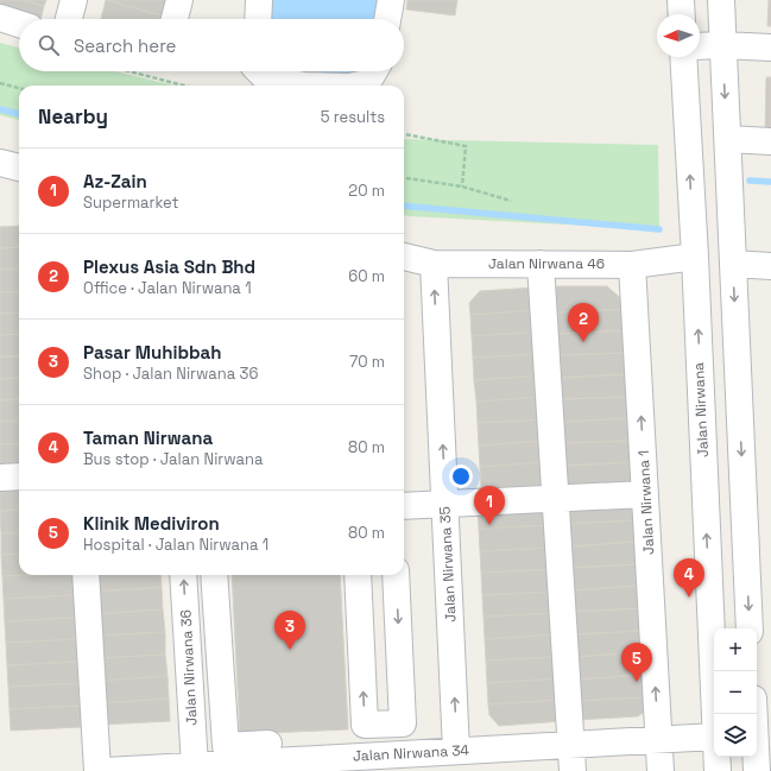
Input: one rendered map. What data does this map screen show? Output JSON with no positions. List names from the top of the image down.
{
  "streets": {
    "street": [
      "Jalan Nirwana 46",
      "Jalan Nirwana",
      "Jalan Nirwana 1",
      "Jalan Nirwana 35",
      "Jalan Nirwana 36",
      "Jalan Nirwana 34"
    ]
  },
  "crossings": [
    ["Jalan Nirwana 46", "Jalan Nirwana"],
    ["Jalan Nirwana 46", "Jalan Nirwana 1"],
    ["Jalan Nirwana 46", "Jalan Nirwana 35"],
    ["Jalan Nirwana 1", "Jalan Nirwana 34"],
    ["Jalan Nirwana 35", "Jalan Nirwana 34"],
    ["Jalan Nirwana 36", "Jalan Nirwana 34"]
  ],
  "north": "left",
  "page": {
    "search": "Search here",
    "heading": ["Nearby", "5 results"],
    "list": [
      {
        "mark": "1",
        "name": "Az-Zain",
        "note": "Supermarket",
        "value": "20 m"
      },
      {
        "mark": "2",
        "name": "Plexus Asia Sdn Bhd",
        "note": "Office · Jalan Nirwana 1",
        "value": "60 m"
      },
      {
        "mark": "3",
        "name": "Pasar Muhibbah",
        "note": "Shop · Jalan Nirwana 36",
        "value": "70 m"
      },
      {
        "mark": "4",
        "name": "Taman Nirwana",
        "note": "Bus stop · Jalan Nirwana",
        "value": "80 m"
      },
      {
        "mark": "5",
        "name": "Klinik Mediviron",
        "note": "Hospital · Jalan Nirwana 1",
        "value": "80 m"
      }
    ],
    "pins": [
      "2",
      "1",
      "4",
      "3",
      "5"
    ],
    "map_buttons": ["+", "−"]
  }
}
